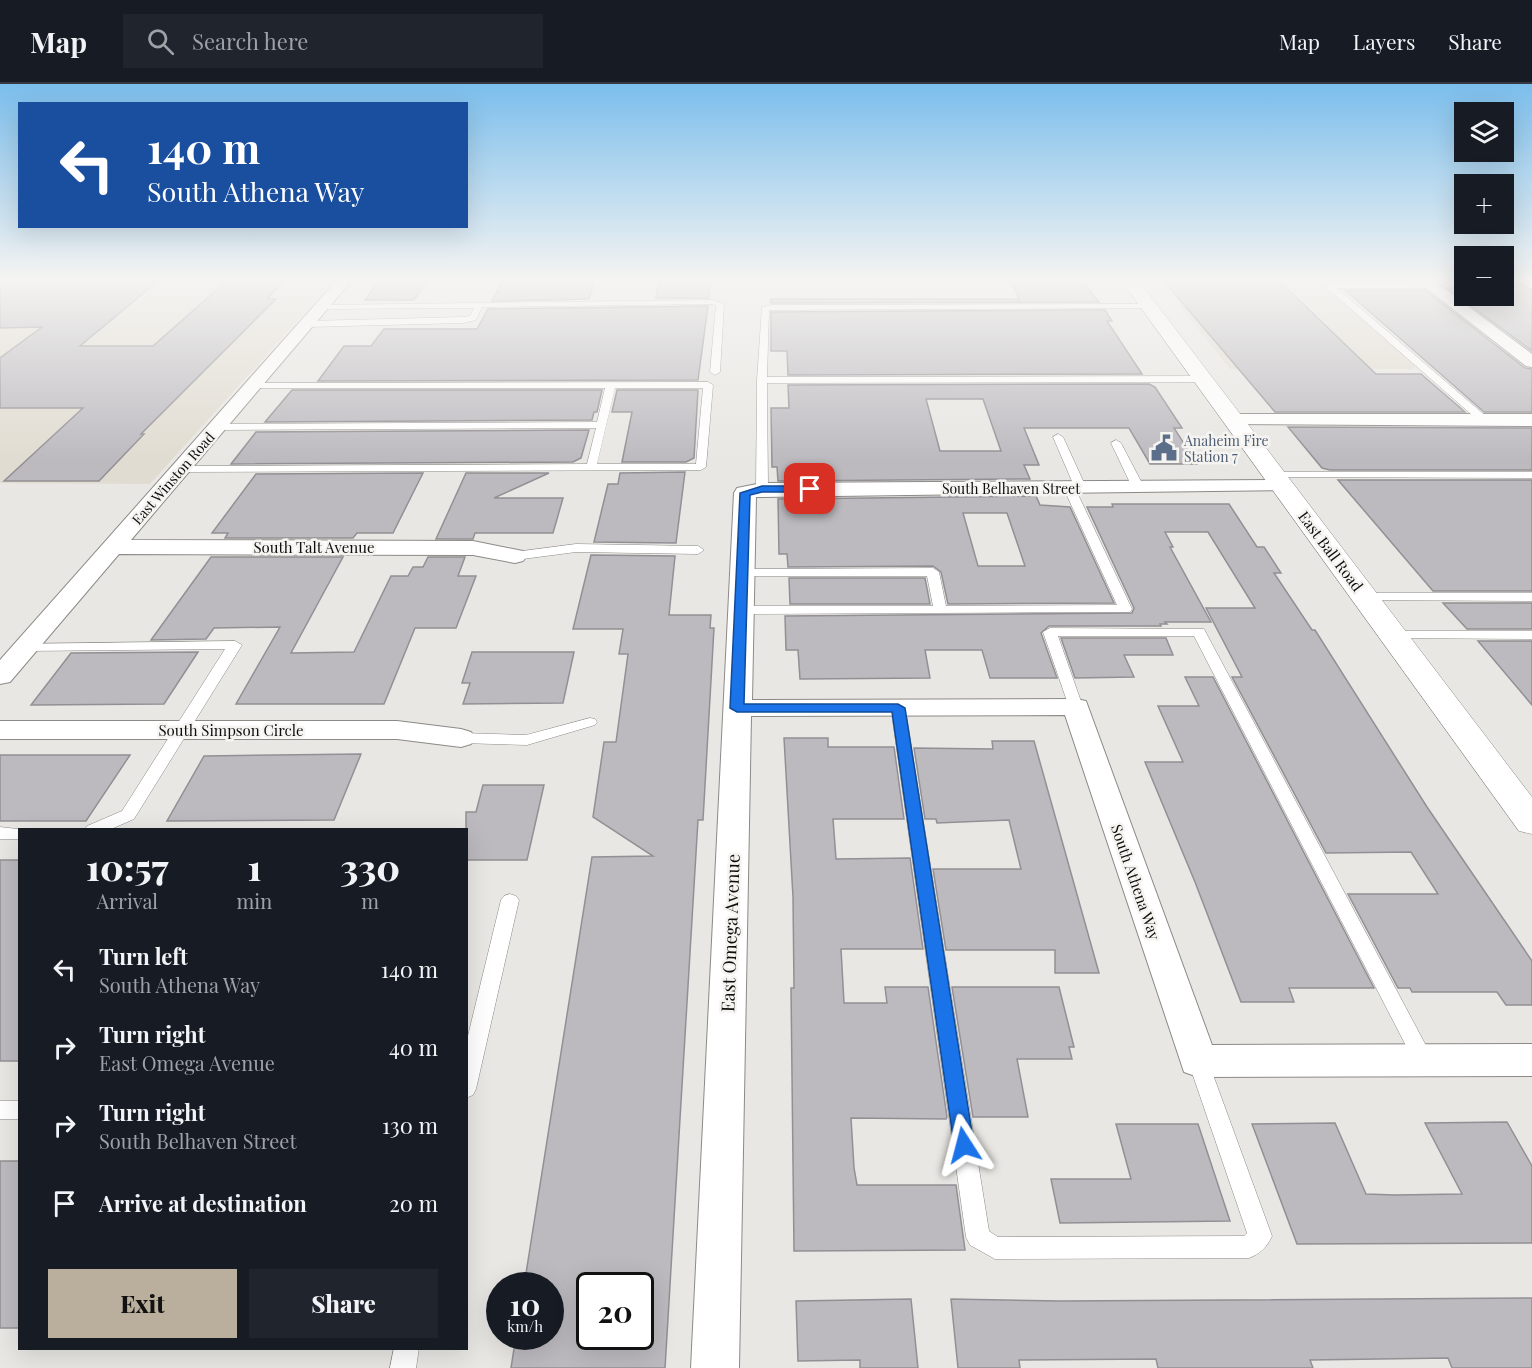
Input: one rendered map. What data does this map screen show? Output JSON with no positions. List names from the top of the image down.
{
  "streets": {
    "main road": ["East Ball Road"],
    "street": [
      "East Winston Road",
      "South Belhaven Street",
      "South Talt Avenue",
      "South Simpson Circle",
      "South Athena Way",
      "East Omega Avenue"
    ]
  },
  "crossings": [
    ["East Winston Road", "South Talt Avenue"],
    ["South Belhaven Street", "East Ball Road"],
    ["South Belhaven Street", "East Omega Avenue"]
  ],
  "places": {
    "public building": ["Anaheim Fire Station 7"]
  },
  "page": {
    "header": "Map",
    "search": "Search here",
    "nav": ["Map", "Layers", "Share"],
    "map_buttons": ["+", "−"],
    "turn": ["140 m", "South Athena Way"],
    "eta": [
      "10:57",
      "Arrival",
      "1",
      "min",
      "330",
      "m"
    ],
    "list": [
      {
        "name": "Turn left",
        "note": "South Athena Way",
        "value": "140 m"
      },
      {
        "name": "Turn right",
        "note": "East Omega Avenue",
        "value": "40 m"
      },
      {
        "name": "Turn right",
        "note": "South Belhaven Street",
        "value": "130 m"
      },
      {
        "name": "Arrive at destination",
        "value": "20 m"
      }
    ],
    "buttons": ["Exit", "Share"],
    "speed": "10 km/h",
    "limit": "20"
  }
}
